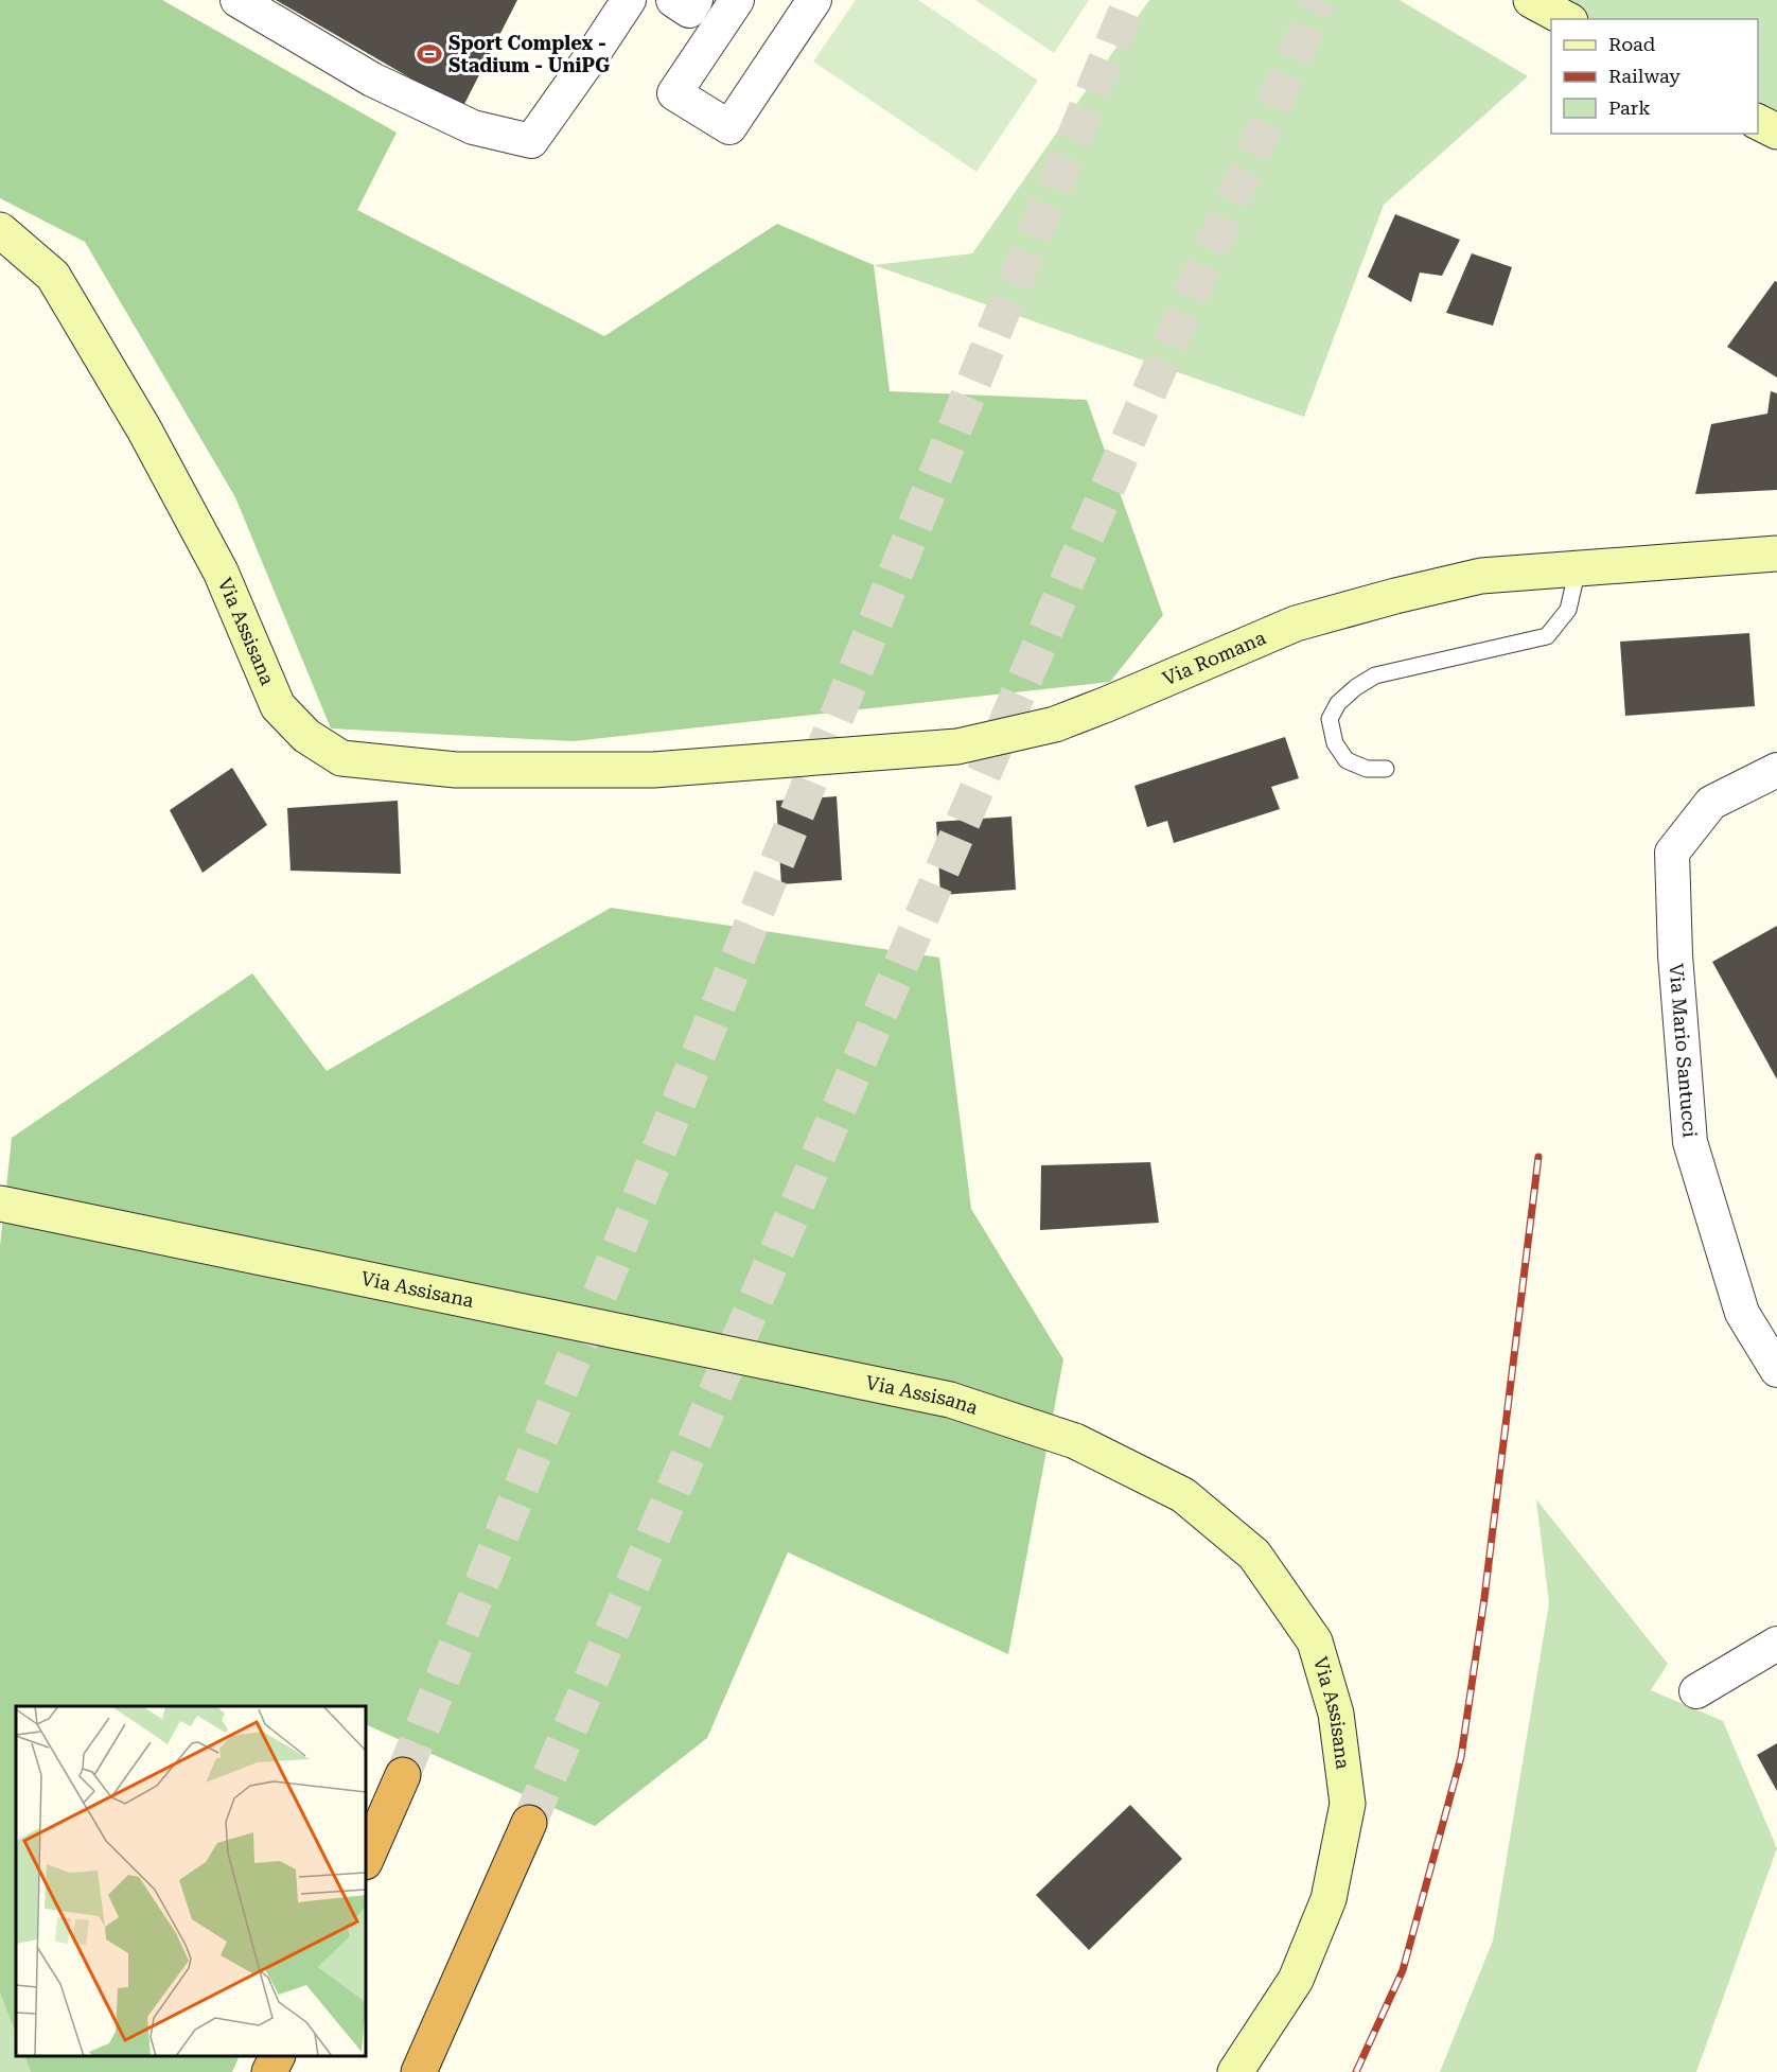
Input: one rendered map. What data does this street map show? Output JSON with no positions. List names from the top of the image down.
{
  "streets": {
    "main road": ["Via Assisana", "Via Romana"],
    "street": ["Via Mario Santucci"]
  },
  "crossings": [
    ["Via Assisana", "Via Romana"]
  ],
  "places": {
    "sports": ["Sport Complex - Stadium - UniPG"]
  },
  "legend": ["Road", "Railway", "Park"]
}
